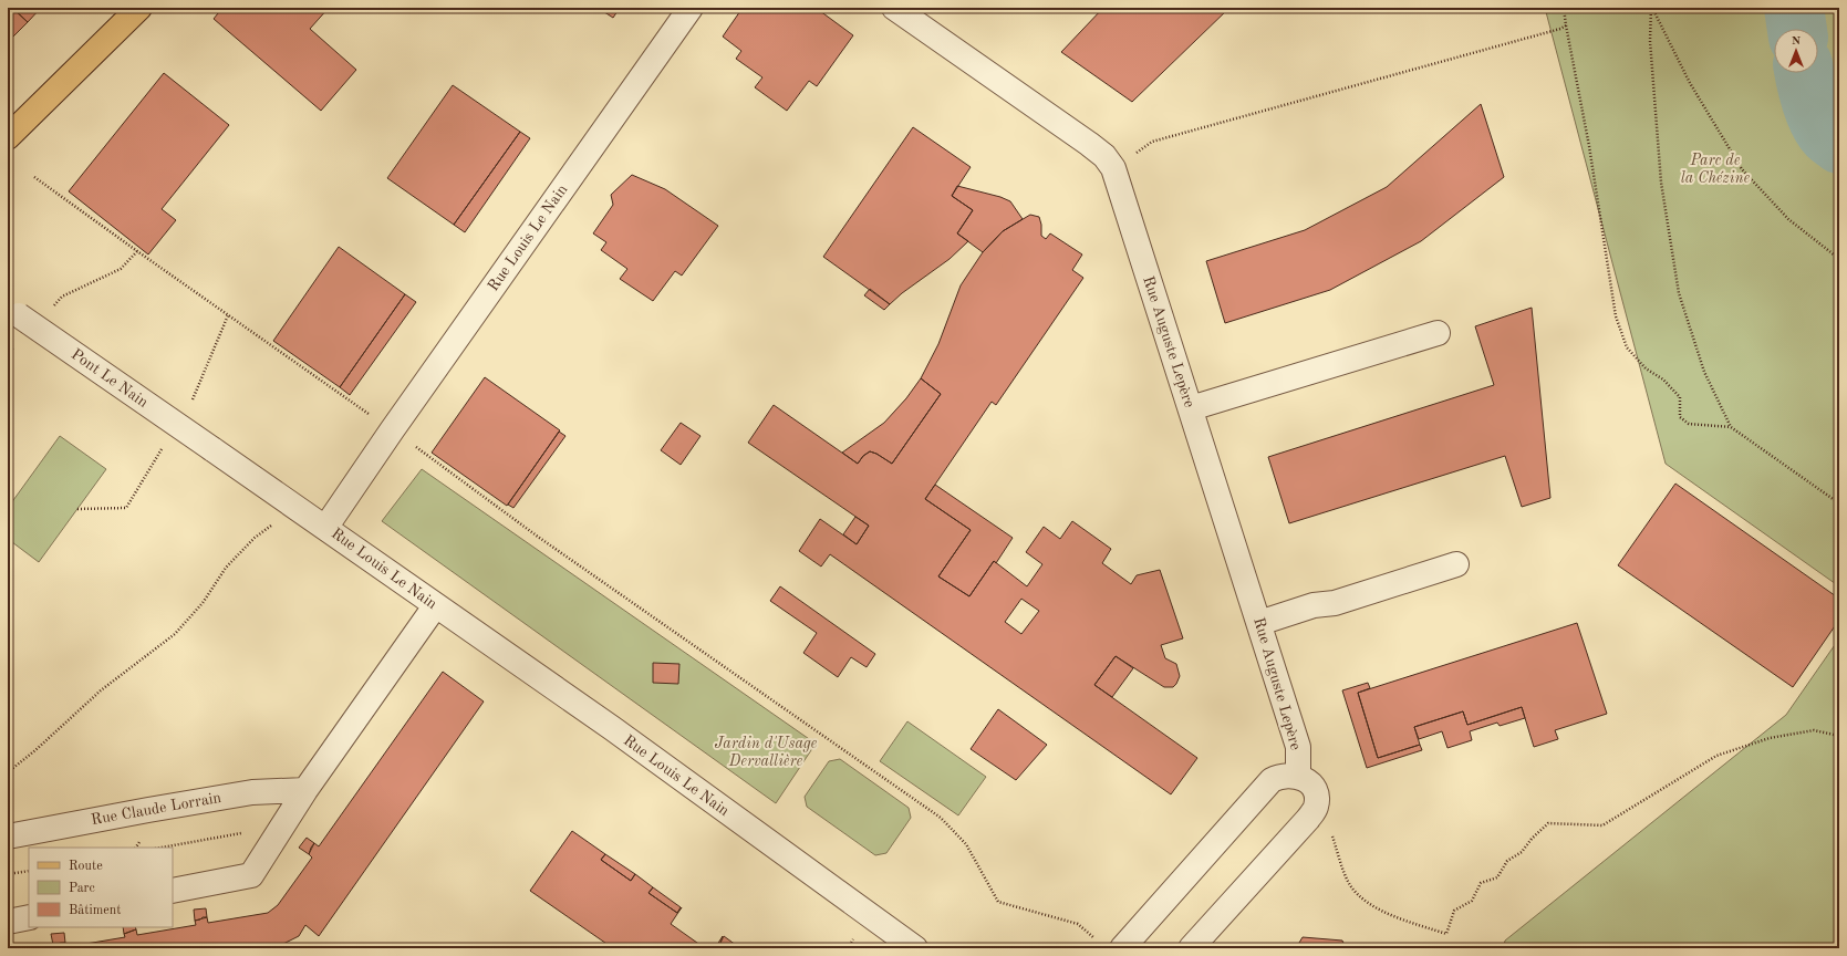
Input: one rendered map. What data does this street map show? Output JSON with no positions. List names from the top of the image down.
{
  "streets": {
    "street": [
      "Rue Louis Le Nain",
      "Rue Auguste Lepère",
      "Pont Le Nain",
      "Rue Claude Lorrain"
    ]
  },
  "crossings": [
    ["Rue Louis Le Nain", "Pont Le Nain"]
  ],
  "parks": ["Parc de la Chézine", "Jardin d'Usage Dervallière"],
  "legend": ["Route", "Parc", "Bâtiment"],
  "north": "top"
}
